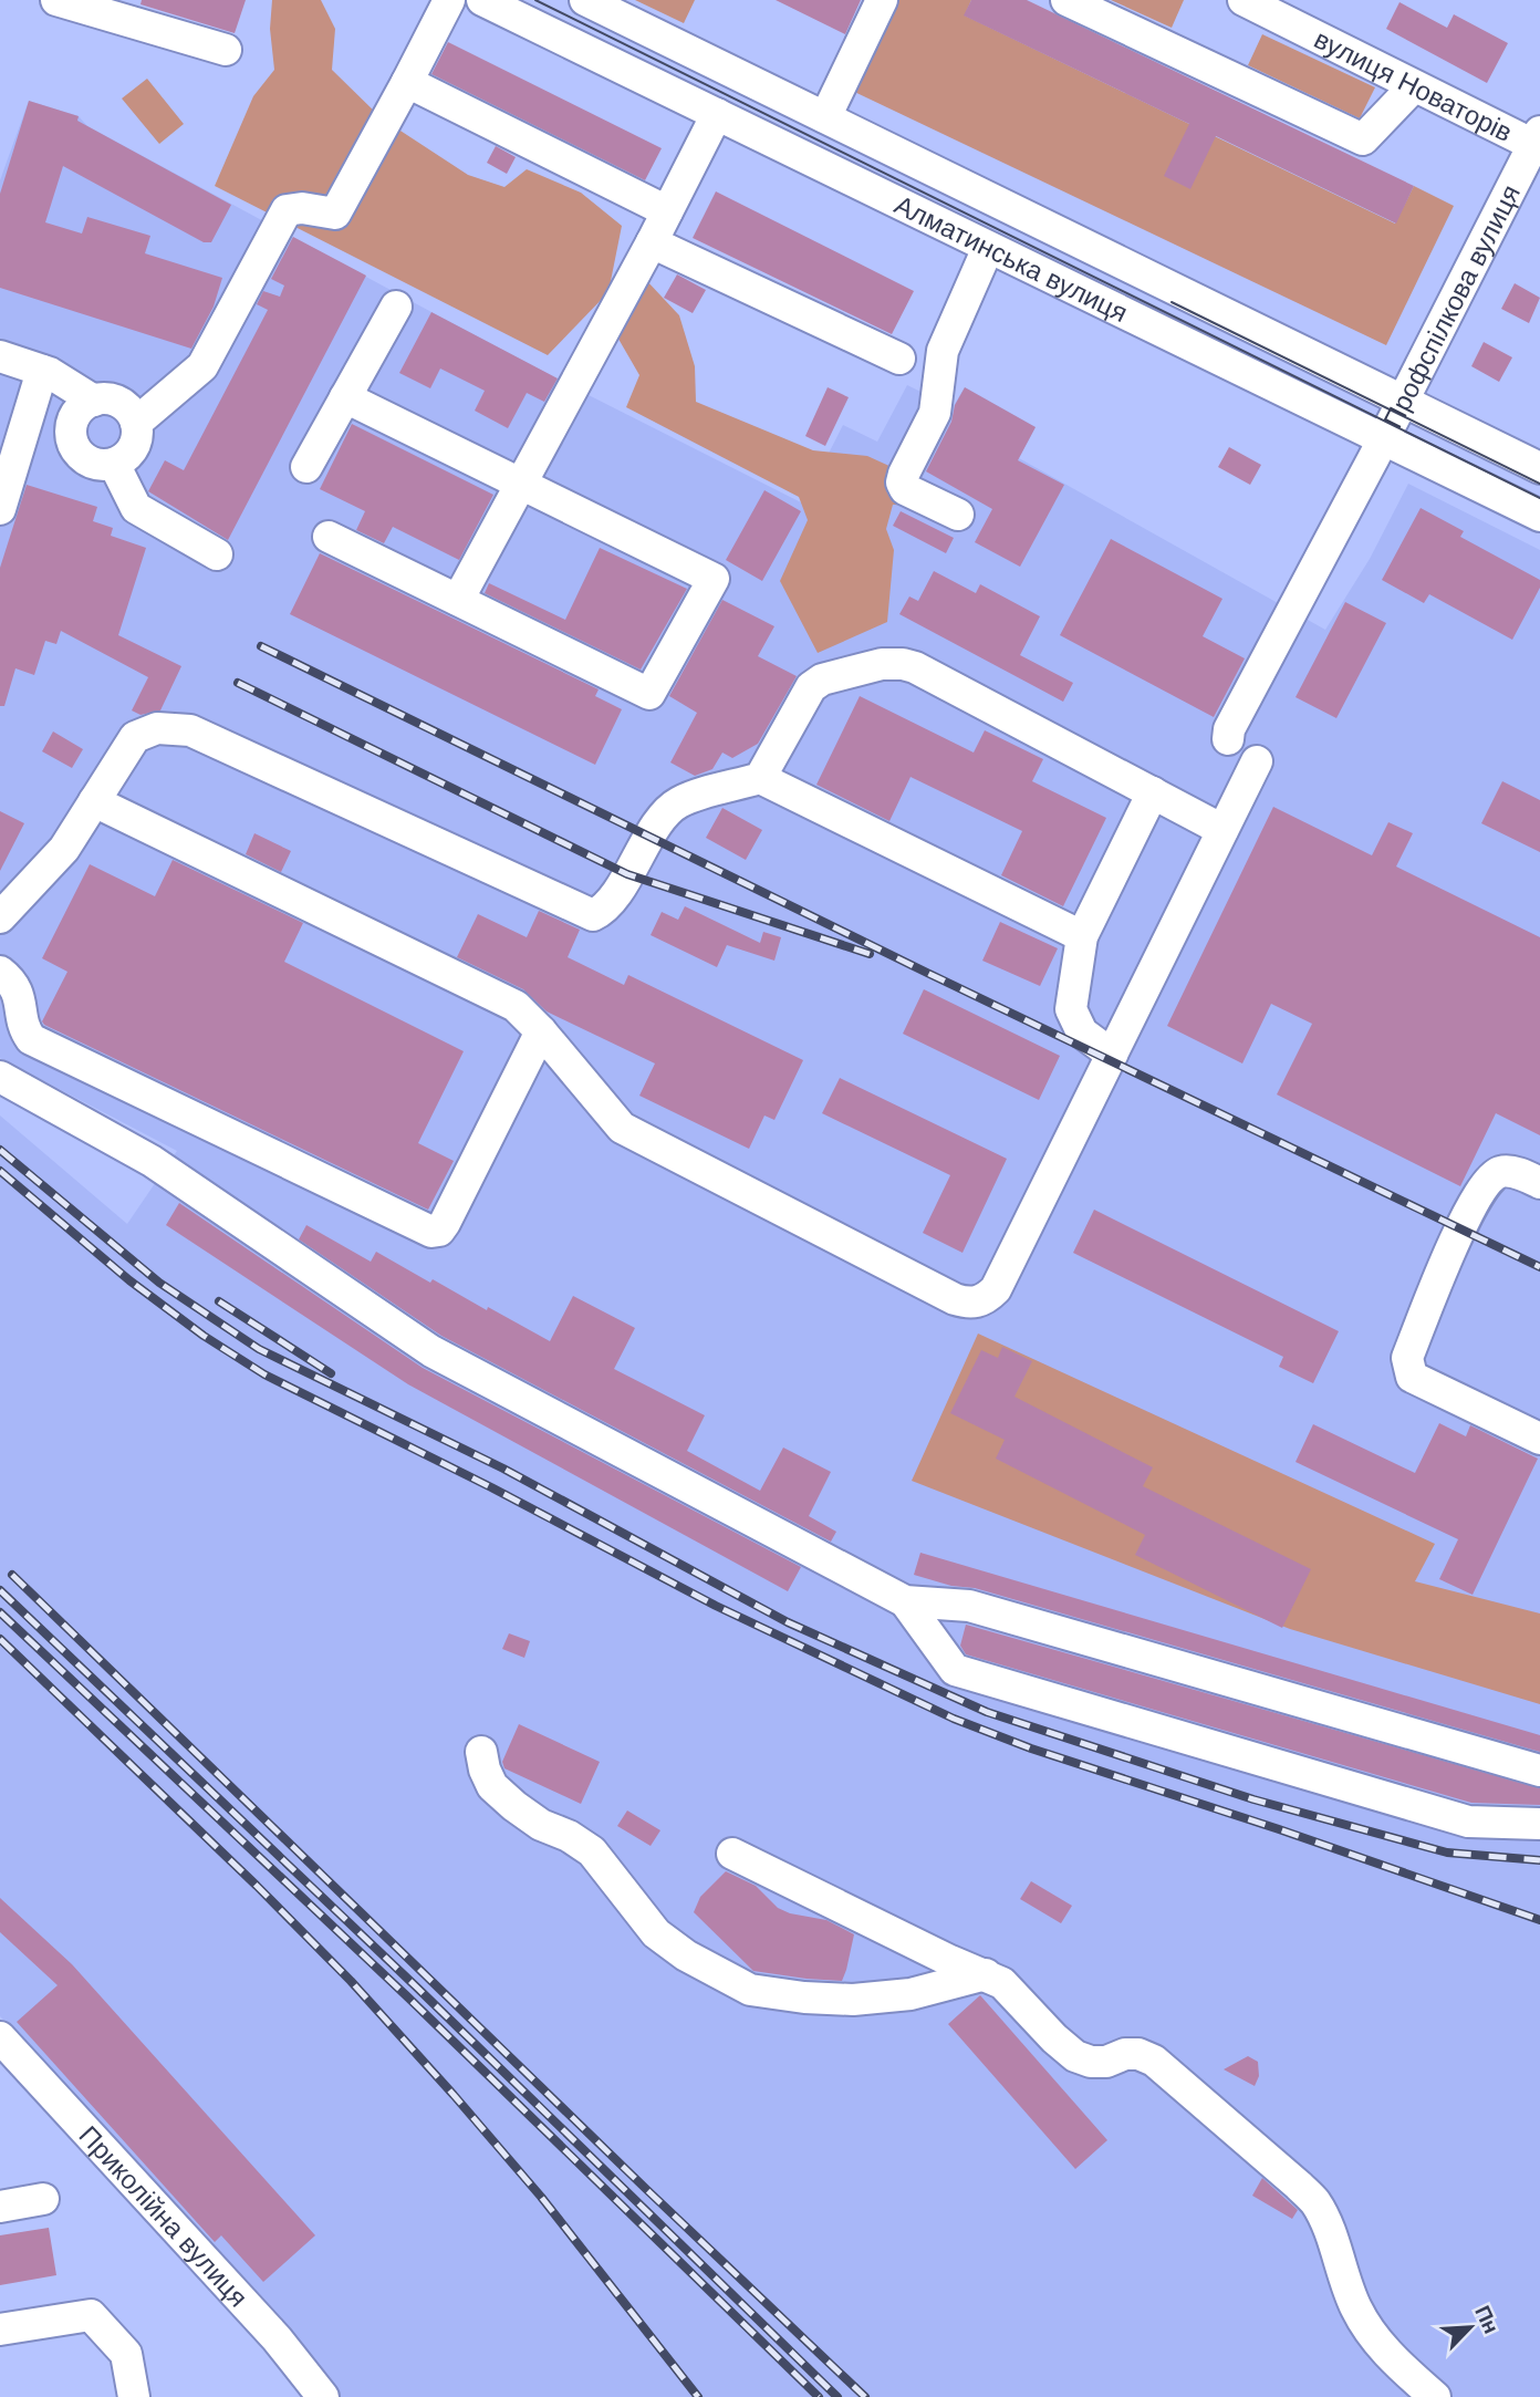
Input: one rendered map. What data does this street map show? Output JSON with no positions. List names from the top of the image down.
{
  "streets": {
    "street": [
      "вулиця Новаторів",
      "Алматинська вулиця",
      "Профспілкова вулиця",
      "Приколійна вулиця"
    ]
  },
  "crossings": [
    ["вулиця Новаторів", "Профспілкова вулиця"],
    ["Алматинська вулиця", "Профспілкова вулиця"]
  ],
  "north": "top right"
}
